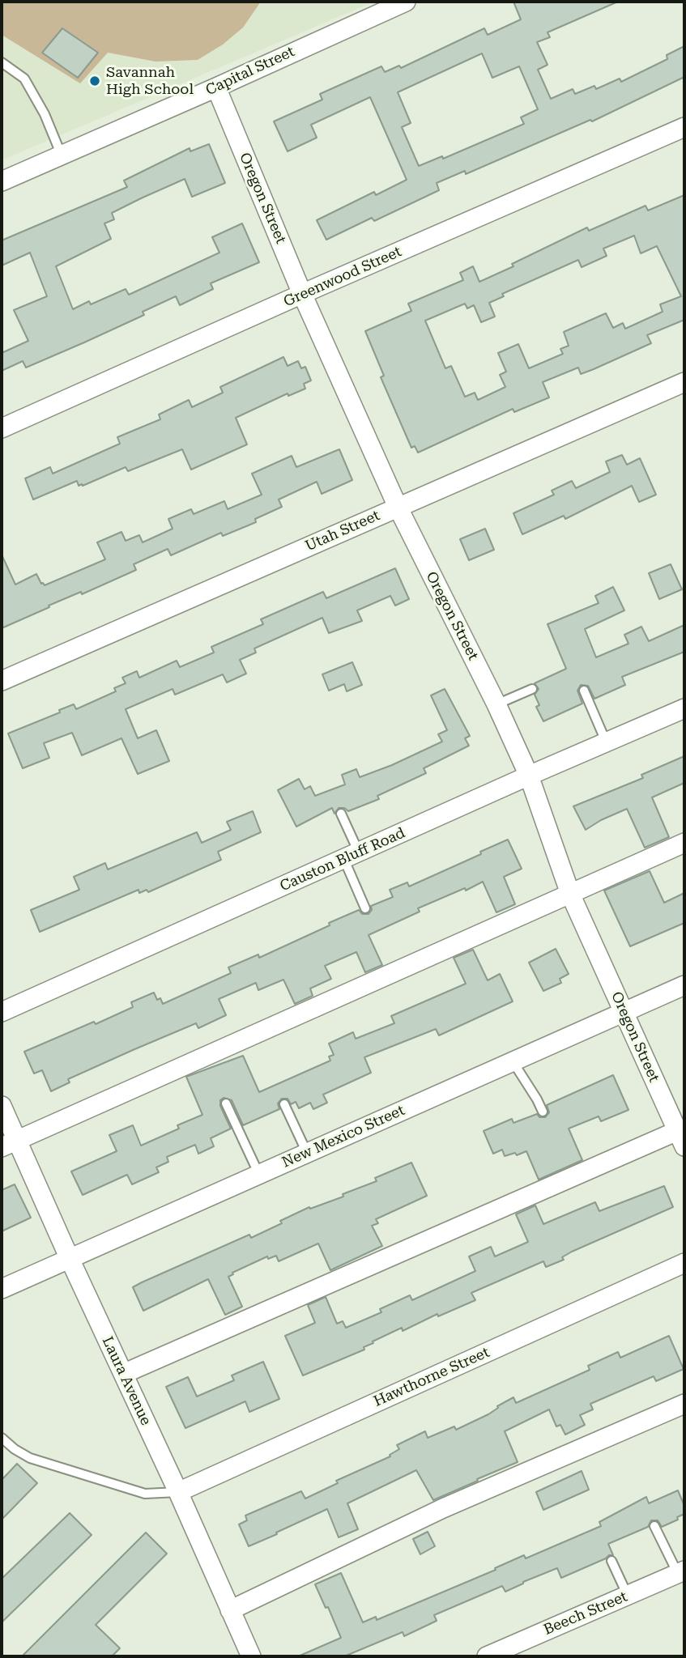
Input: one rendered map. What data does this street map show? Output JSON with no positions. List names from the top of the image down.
{
  "streets": {
    "street": [
      "Capital Street",
      "Oregon Street",
      "Greenwood Street",
      "Utah Street",
      "Causton Bluff Road",
      "New Mexico Street",
      "Hawthorne Street",
      "Laura Avenue",
      "Beech Street"
    ]
  },
  "crossings": [
    ["Capital Street", "Oregon Street"],
    ["Oregon Street", "Greenwood Street"],
    ["Oregon Street", "Utah Street"],
    ["Oregon Street", "Causton Bluff Road"],
    ["Oregon Street", "New Mexico Street"],
    ["New Mexico Street", "Laura Avenue"],
    ["Hawthorne Street", "Laura Avenue"]
  ],
  "places": ["Savannah High School"]
}
